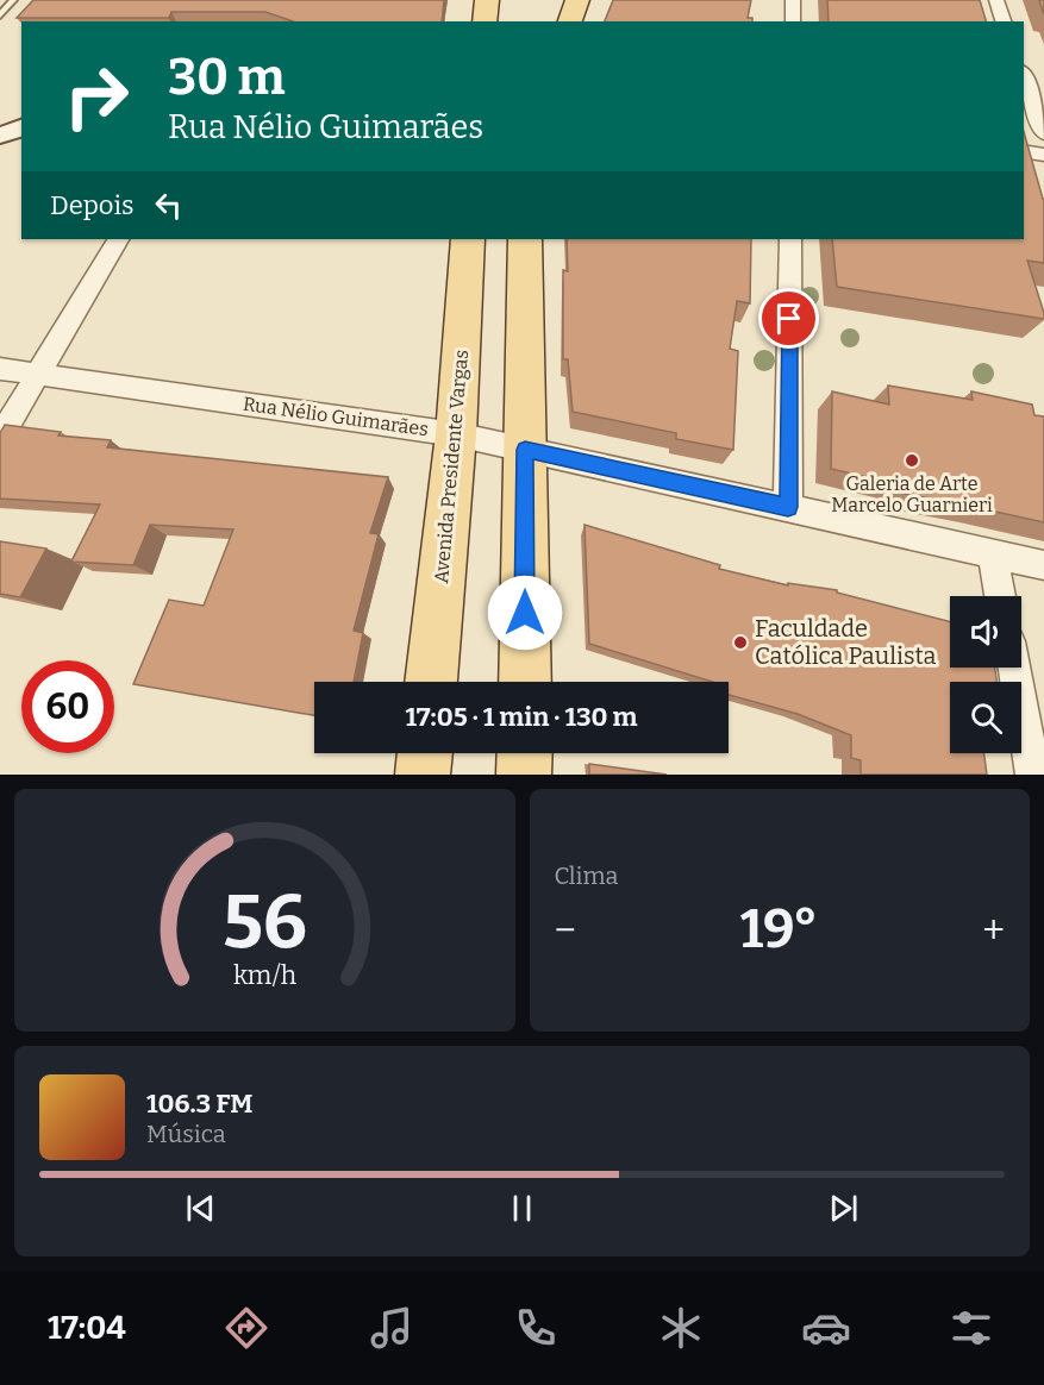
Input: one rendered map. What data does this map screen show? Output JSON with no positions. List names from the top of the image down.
{
  "streets": {
    "main road": ["Avenida Presidente Vargas"],
    "street": ["Rua Nélio Guimarães"]
  },
  "crossings": [
    ["Rua Nélio Guimarães", "Avenida Presidente Vargas"]
  ],
  "places": ["Galeria de Arte Marcelo Guarnieri", "Faculdade Católica Paulista"],
  "page": {
    "turn": ["30 m", "Rua Nélio Guimarães"],
    "then": "Depois",
    "limit": "60",
    "trip": "17:05 · 1 min · 130 m",
    "tile": "Clima",
    "heat": ["−", "19°", "+"],
    "song": ["106.3 FM", "Música"],
    "tabs": "17:04",
    "gauge": ["56", "km/h"]
  }
}
